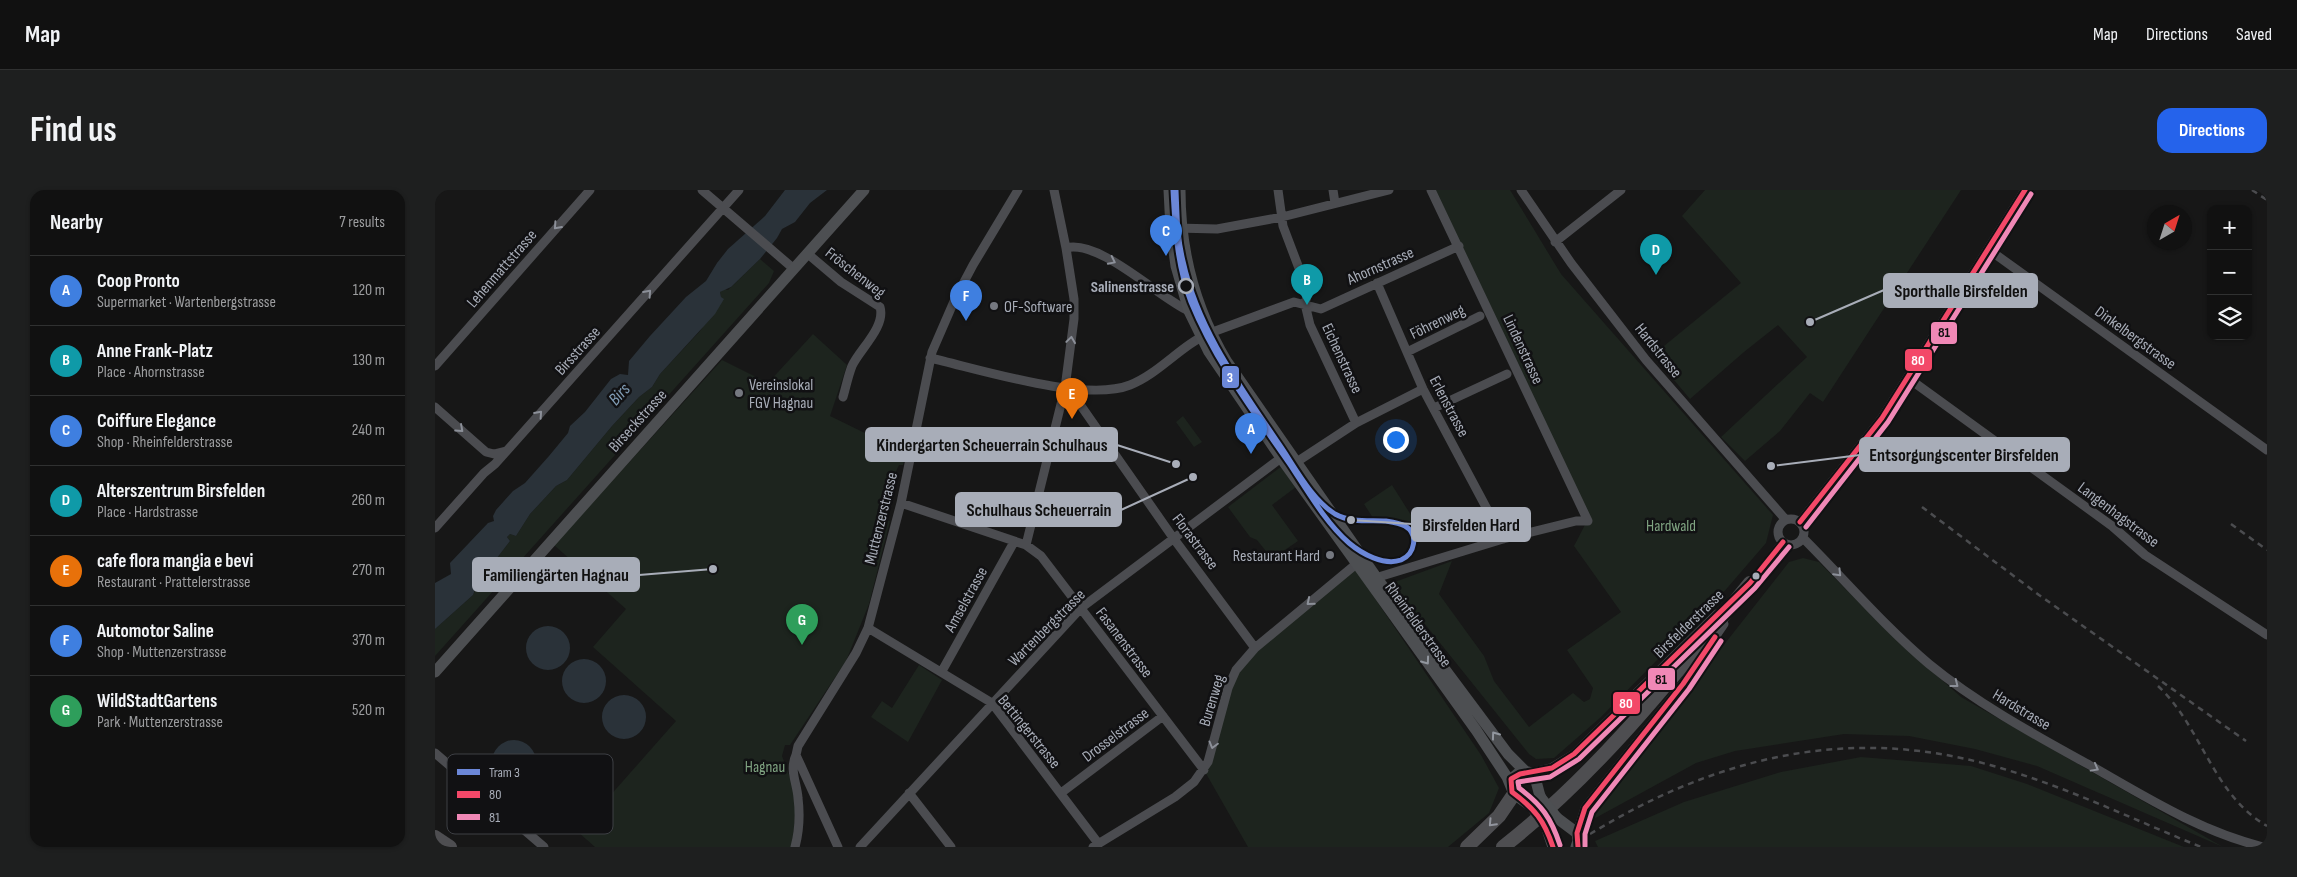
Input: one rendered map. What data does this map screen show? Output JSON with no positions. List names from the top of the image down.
{
  "streets": {
    "main road": ["Birseckstrasse", "Rheinfelderstrasse"],
    "street": [
      "Ahornstrasse",
      "Lehenmattstrasse",
      "Fröschenweg",
      "Föhrenweg",
      "Dinkelbergstrasse",
      "Lindenstrasse",
      "Birsstrasse",
      "Hardstrasse",
      "Eichenstrasse",
      "Erlenstrasse",
      "Langenhagstrasse",
      "Muttenzerstrasse",
      "Florastrasse",
      "Amselstrasse",
      "Birsfelderstrasse",
      "Wartenbergstrasse",
      "Fasanenstrasse",
      "Burenweg",
      "Bettingerstrasse",
      "Drosselstrasse"
    ]
  },
  "crossings": [
    ["Ahornstrasse", "Lindenstrasse"],
    ["Ahornstrasse", "Eichenstrasse"],
    ["Ahornstrasse", "Erlenstrasse"],
    ["Ahornstrasse", "Rheinfelderstrasse"],
    ["Fröschenweg", "Birseckstrasse"],
    ["Föhrenweg", "Erlenstrasse"],
    ["Lindenstrasse", "Erlenstrasse"],
    ["Hardstrasse", "Birsfelderstrasse"],
    ["Muttenzerstrasse", "Fasanenstrasse"],
    ["Muttenzerstrasse", "Bettingerstrasse"],
    ["Florastrasse", "Wartenbergstrasse"],
    ["Florastrasse", "Burenweg"],
    ["Amselstrasse", "Fasanenstrasse"],
    ["Amselstrasse", "Bettingerstrasse"],
    ["Birsfelderstrasse", "Rheinfelderstrasse"],
    ["Rheinfelderstrasse", "Wartenbergstrasse"],
    ["Rheinfelderstrasse", "Burenweg"],
    ["Wartenbergstrasse", "Fasanenstrasse"],
    ["Wartenbergstrasse", "Bettingerstrasse"],
    ["Fasanenstrasse", "Burenweg"],
    ["Fasanenstrasse", "Drosselstrasse"],
    ["Burenweg", "Bettingerstrasse"],
    ["Bettingerstrasse", "Drosselstrasse"]
  ],
  "one_way": [
    "Lehenmattstrasse",
    "Birsstrasse",
    "Hardstrasse",
    "Burenweg"
  ],
  "water": ["Birs"],
  "parks": ["Hardwald", "Hagnau"],
  "places": [
    "Salinenstrasse",
    "OF-Software",
    "Sporthalle Birsfelden",
    "Vereinslokal FGV Hagnau",
    "Kindergarten Scheuerrain Schulhaus",
    "Entsorgungscenter Birsfelden",
    "Schulhaus Scheuerrain",
    "Birsfelden Hard",
    "Restaurant Hard",
    "Familiengärten Hagnau"
  ],
  "lines": ["tram line 3", "transit line 80", "transit line 81"],
  "legend": ["Tram 3", "80", "81"],
  "north": "top right",
  "page": {
    "header": "Map",
    "nav": ["Map", "Directions", "Saved"],
    "buttons": "Directions",
    "title": "Find us",
    "heading": ["Nearby", "7 results"],
    "map_buttons": ["+", "−"],
    "pins": [
      "C",
      "D",
      "B",
      "F",
      "E",
      "A",
      "G"
    ],
    "list": [
      {
        "mark": "A",
        "name": "Coop Pronto",
        "note": "Supermarket · Wartenbergstrasse",
        "value": "120 m"
      },
      {
        "mark": "B",
        "name": "Anne Frank-Platz",
        "note": "Place · Ahornstrasse",
        "value": "130 m"
      },
      {
        "mark": "C",
        "name": "Coiffure Elegance",
        "note": "Shop · Rheinfelderstrasse",
        "value": "240 m"
      },
      {
        "mark": "D",
        "name": "Alterszentrum Birsfelden",
        "note": "Place · Hardstrasse",
        "value": "260 m"
      },
      {
        "mark": "E",
        "name": "cafe flora mangia e bevi",
        "note": "Restaurant · Prattelerstrasse",
        "value": "270 m"
      },
      {
        "mark": "F",
        "name": "Automotor Saline",
        "note": "Shop · Muttenzerstrasse",
        "value": "370 m"
      },
      {
        "mark": "G",
        "name": "WildStadtGartens",
        "note": "Park · Muttenzerstrasse",
        "value": "520 m"
      }
    ]
  }
}
